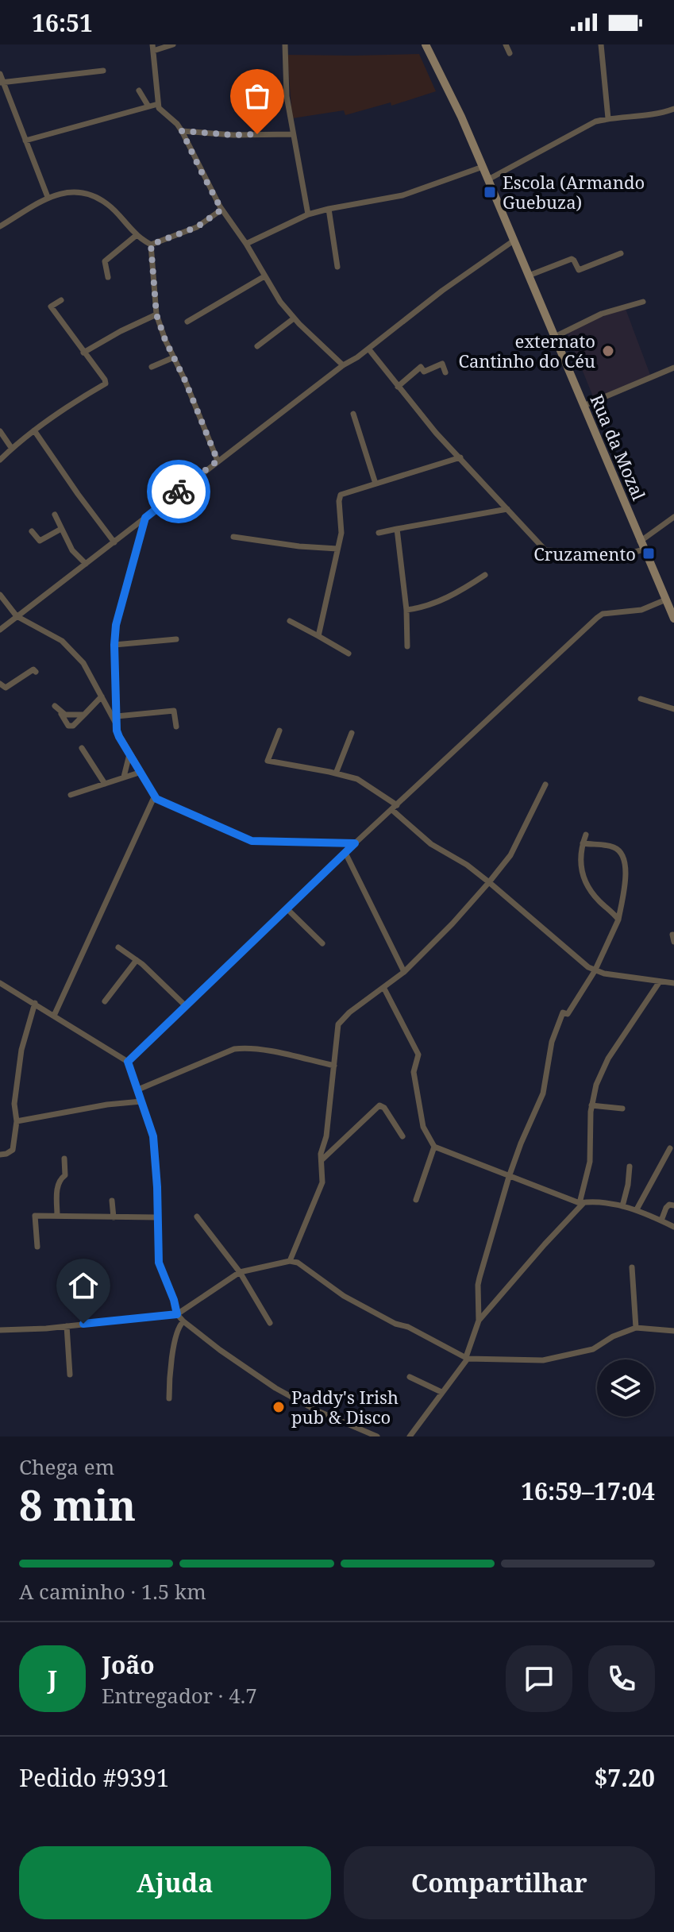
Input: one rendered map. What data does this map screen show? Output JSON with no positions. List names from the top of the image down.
{
  "streets": {
    "main road": ["Rua da Mozal"]
  },
  "places": {
    "transit": ["Escola (Armando Guebuza)", "Cruzamento"],
    "other": ["externato Cantinho do Céu", "Paddy's Irish pub & Disco"]
  },
  "page": {
    "status": "16:51",
    "heading": ["8 min", "Chega em", "16:59–17:04"],
    "panel": [
      "João",
      "Entregador · 4.7",
      "Pedido #9391",
      "$7.20"
    ],
    "bar": "A caminho · 1.5 km",
    "round": "J",
    "buttons": ["Ajuda", "Compartilhar"]
  }
}
